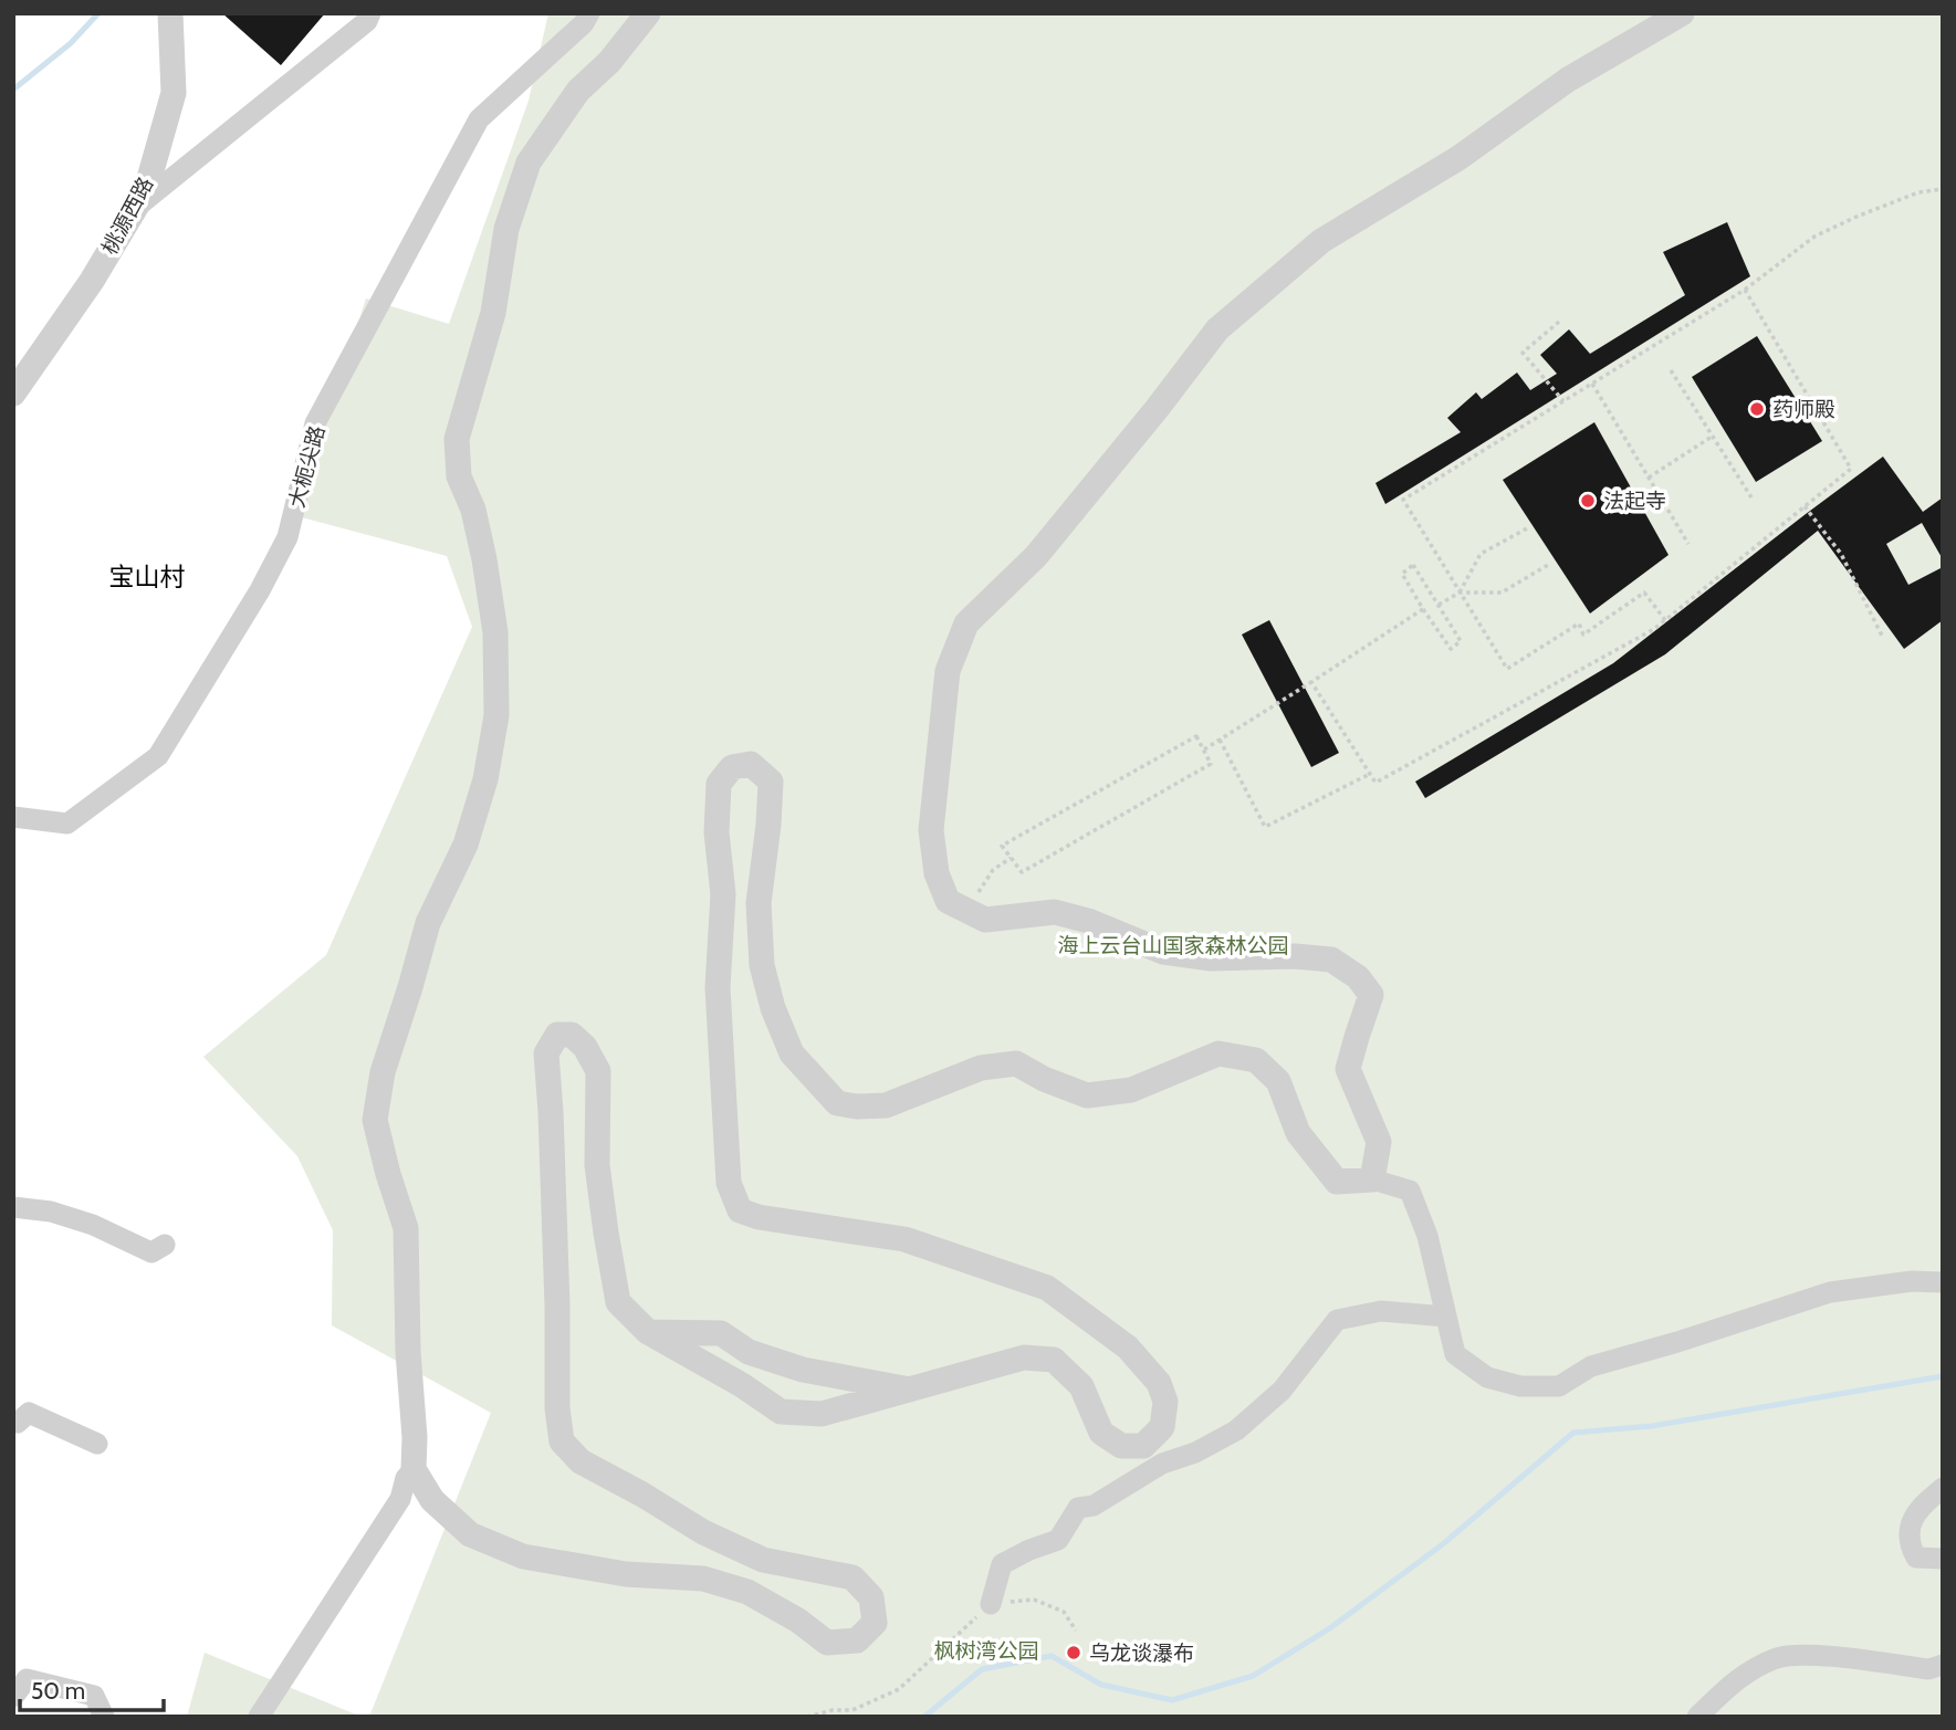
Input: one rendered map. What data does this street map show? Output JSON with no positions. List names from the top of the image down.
{
  "streets": {
    "street": ["桃源西路", "大枙尖路"]
  },
  "districts": ["宝山村"],
  "parks": ["海上云台山国家森林公园", "枫树湾公园"],
  "places": ["药师殿", "法起寺", "乌龙谈瀑布"],
  "scale_bar": "50 m"
}
